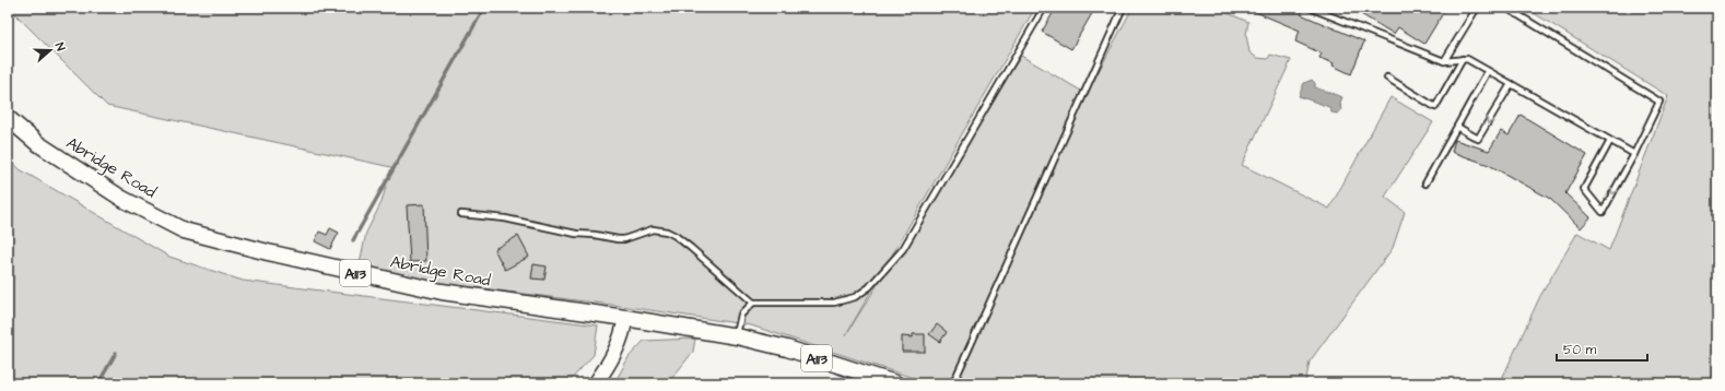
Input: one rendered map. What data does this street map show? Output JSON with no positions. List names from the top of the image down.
{
  "streets": {
    "main road": ["Abridge Road", "A113"]
  },
  "scale_bar": "50 m",
  "north": "right"
}
